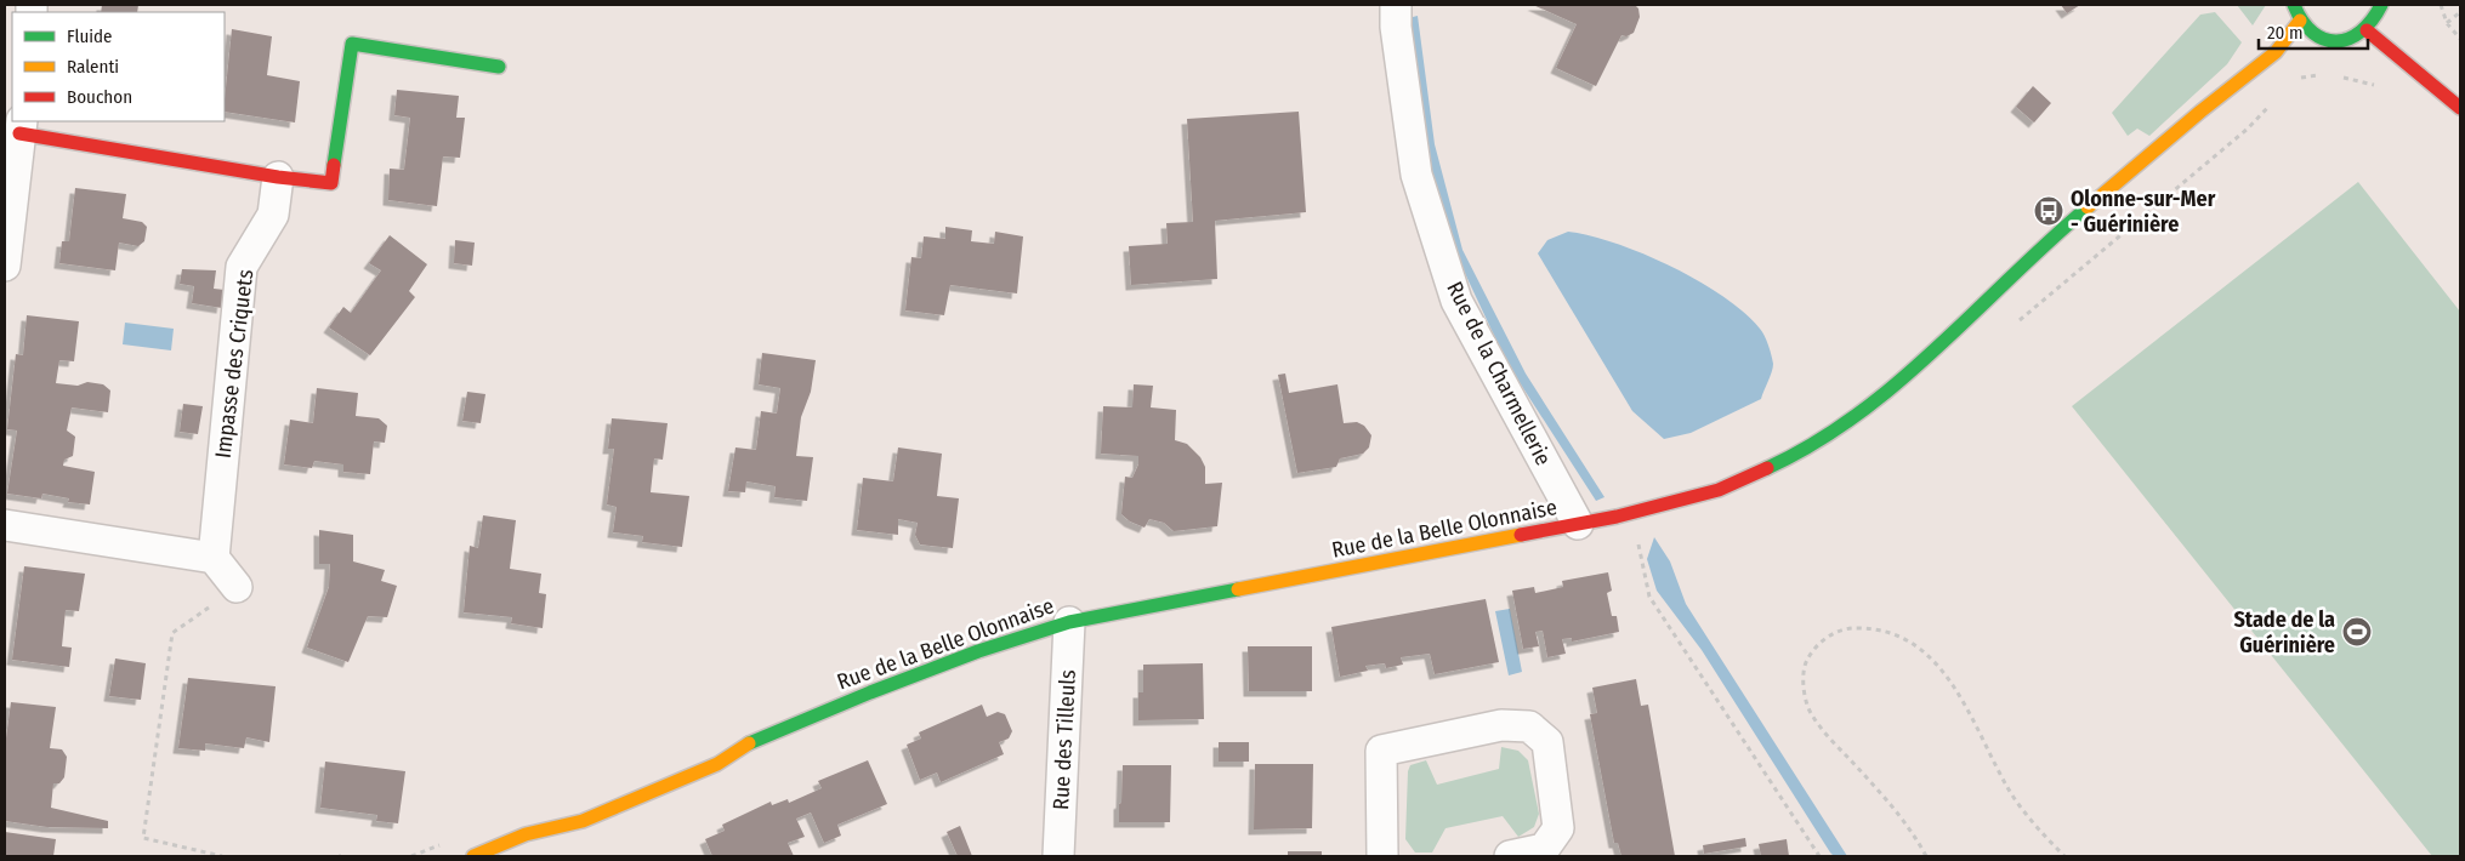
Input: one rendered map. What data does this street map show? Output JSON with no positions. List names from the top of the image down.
{
  "streets": {
    "street": [
      "Impasse des Criquets",
      "Rue de la Charmellerie",
      "Rue de la Belle Olonnaise",
      "Rue des Tilleuls"
    ]
  },
  "crossings": [
    ["Rue de la Charmellerie", "Rue de la Belle Olonnaise"],
    ["Rue de la Belle Olonnaise", "Rue des Tilleuls"]
  ],
  "places": {
    "bus stop": ["Olonne-sur-Mer - Guérinière"],
    "sports": ["Stade de la Guérinière"]
  },
  "legend": ["Fluide", "Ralenti", "Bouchon"],
  "scale_bar": "20 m"
}
